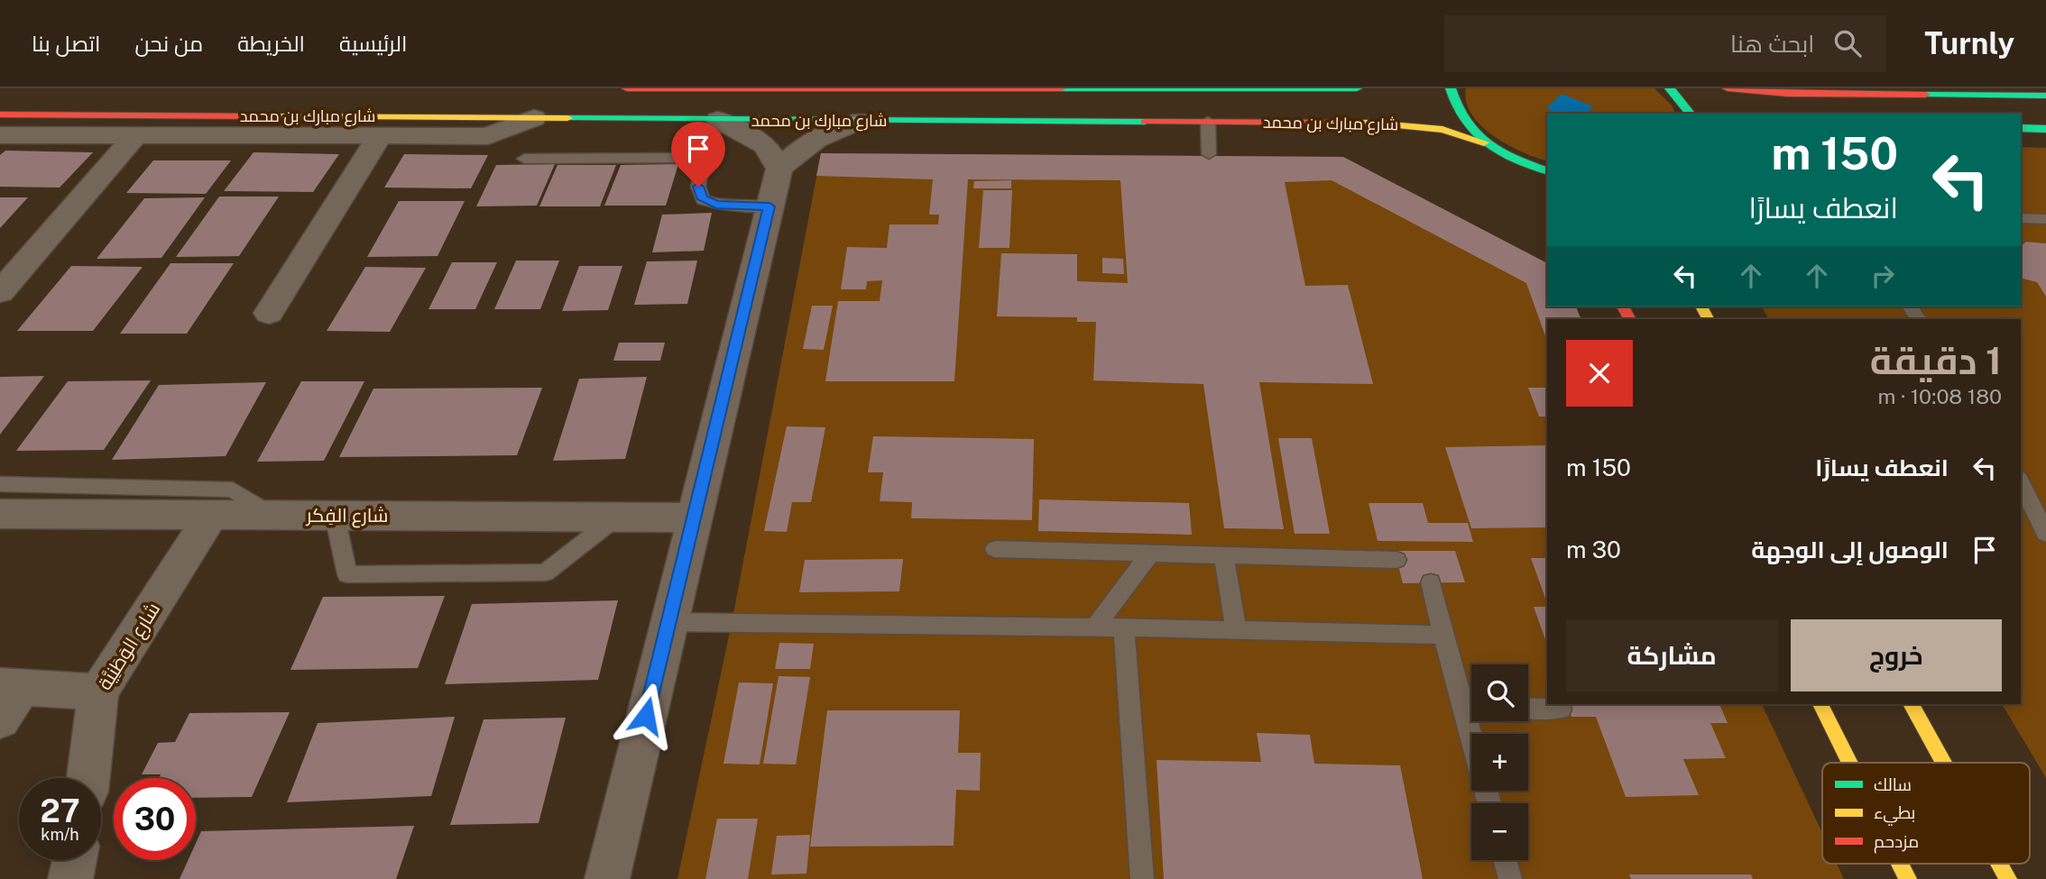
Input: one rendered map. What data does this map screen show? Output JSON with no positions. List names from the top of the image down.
{
  "streets": {
    "main road": ["شارع مبارك بن محمد"],
    "street": ["شارع الفِكر", "شارع الوَطَنِيَّة"]
  },
  "crossings": [
    ["شارع الفِكر", "شارع الوَطَنِيَّة"]
  ],
  "legend": ["سالك", "بطيء", "مزدحم"],
  "page": {
    "header": "Turnly",
    "search": "ابحث هنا",
    "nav": [
      "الرئيسية",
      "الخريطة",
      "من نحن",
      "اتصل بنا"
    ],
    "turn": ["150 m", "انعطف يسارًا"],
    "heading": ["1 دقيقة", "180 m · 10:08"],
    "list": [
      {
        "name": "انعطف يسارًا",
        "value": "150 m"
      },
      {
        "name": "الوصول إلى الوجهة",
        "value": "30 m"
      }
    ],
    "buttons": ["خروج", "مشاركة"],
    "map_buttons": ["+", "−"],
    "speed": "27 km/h",
    "limit": "30"
  }
}
